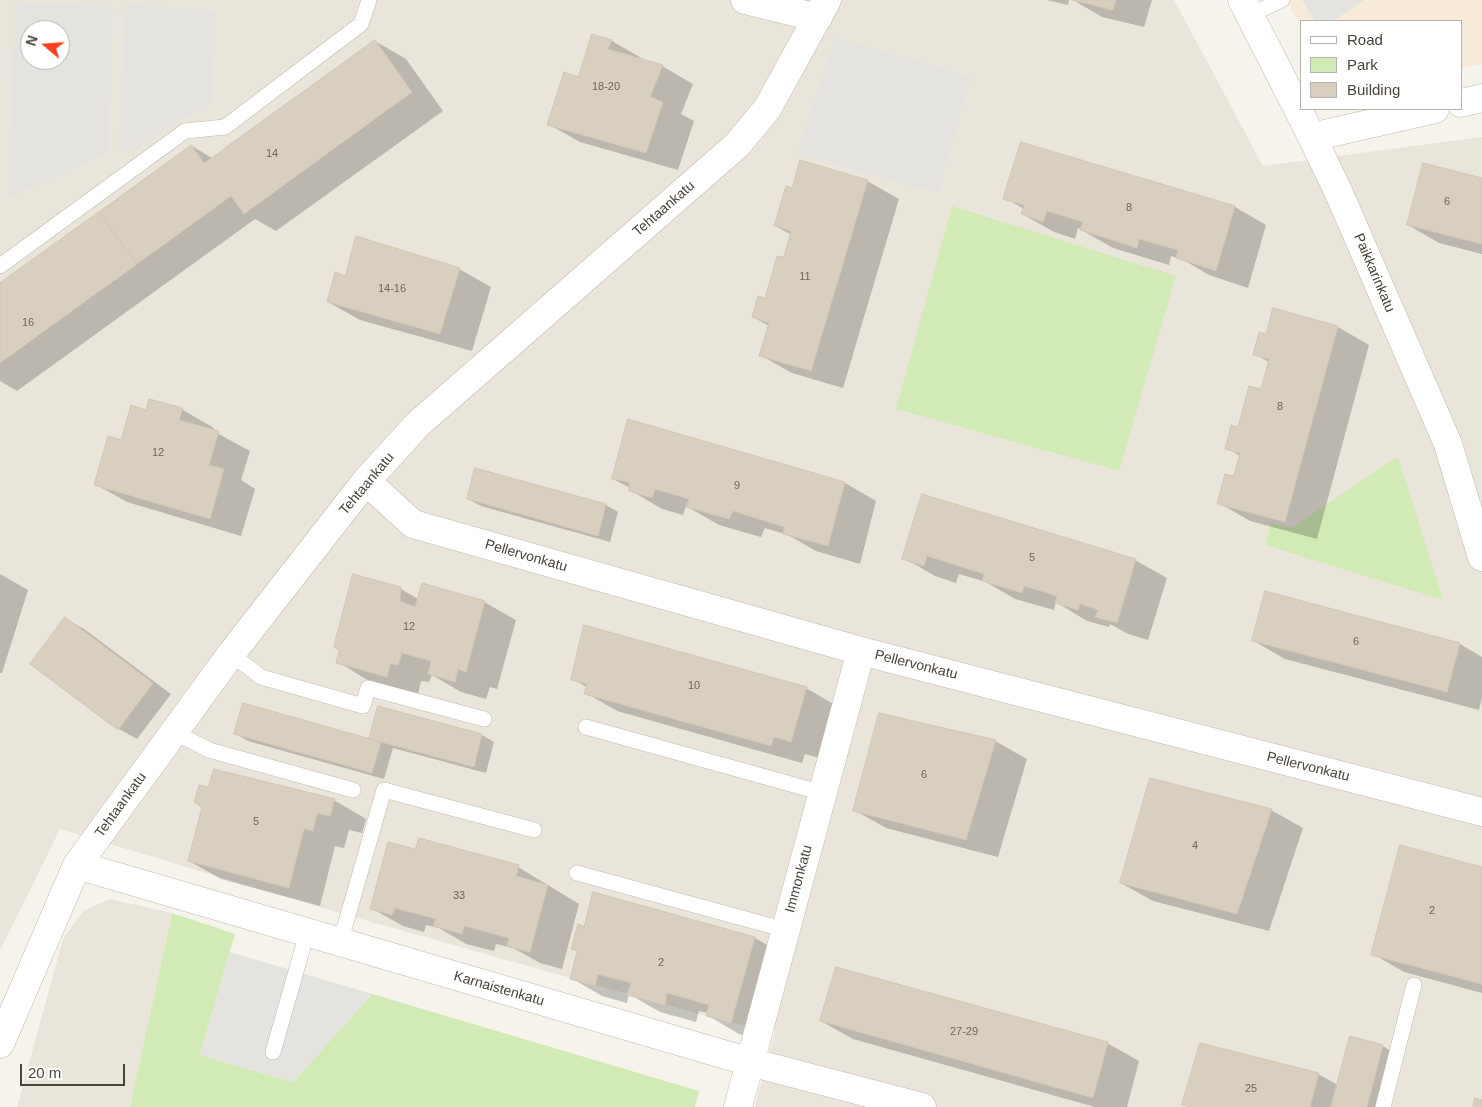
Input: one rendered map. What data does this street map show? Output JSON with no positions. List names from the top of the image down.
{
  "streets": {
    "street": [
      "Tehtaankatu",
      "Paikkarinkatu",
      "Pellervonkatu",
      "Immonkatu",
      "Karnaistenkatu"
    ]
  },
  "crossings": [
    ["Tehtaankatu", "Pellervonkatu"],
    ["Tehtaankatu", "Karnaistenkatu"],
    ["Pellervonkatu", "Immonkatu"],
    ["Immonkatu", "Karnaistenkatu"]
  ],
  "house_numbers": [
    "18-20",
    "14",
    "6",
    "8",
    "11",
    "14-16",
    "16",
    "8",
    "12",
    "9",
    "5",
    "12",
    "6",
    "10",
    "6",
    "5",
    "4",
    "33",
    "2",
    "2",
    "27-29",
    "25"
  ],
  "legend": ["Road", "Park", "Building"],
  "scale_bar": "20 m",
  "north": "left"
}
